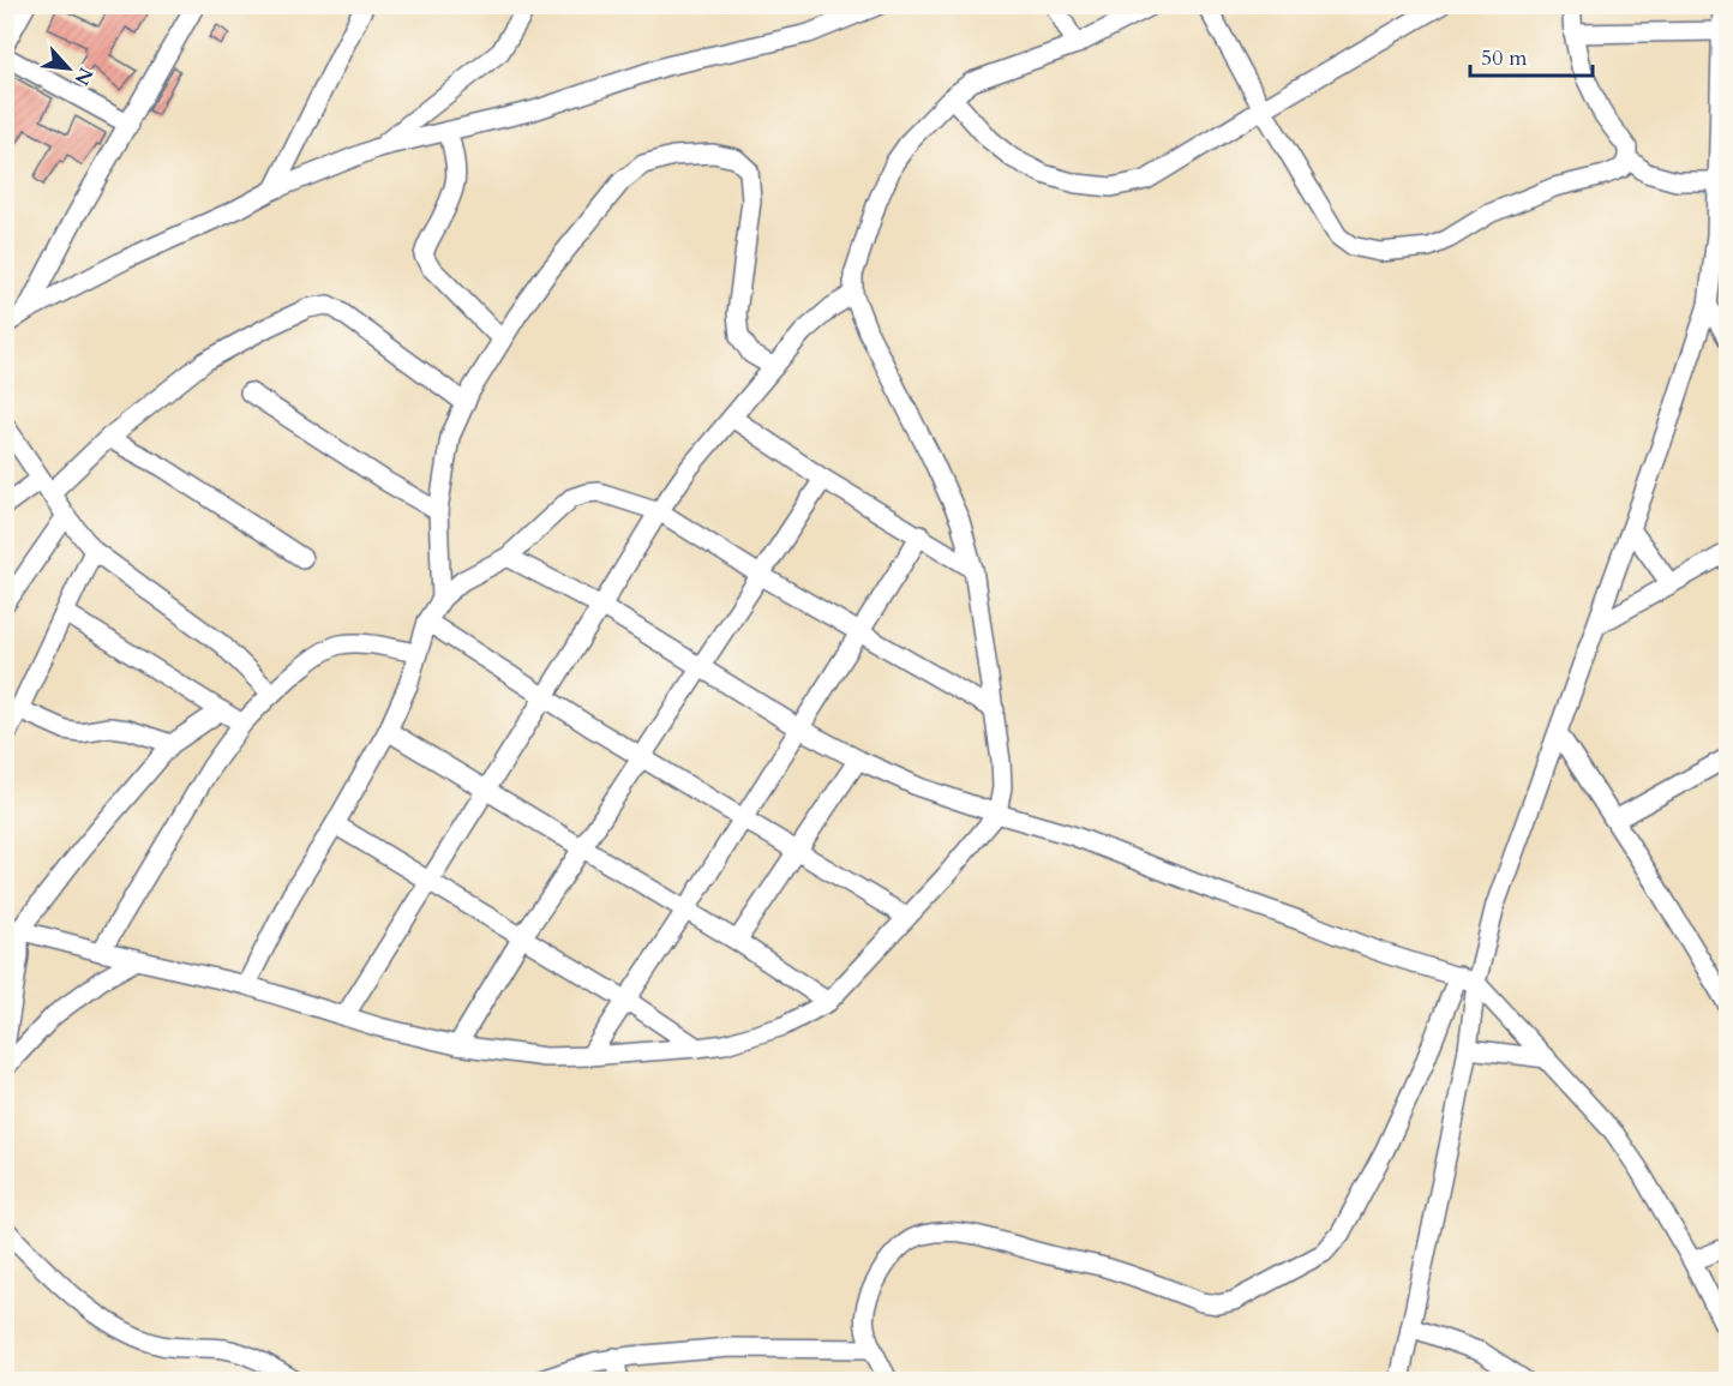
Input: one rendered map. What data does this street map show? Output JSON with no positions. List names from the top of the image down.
{
  "scale_bar": "50 m",
  "north": "bottom right"
}
